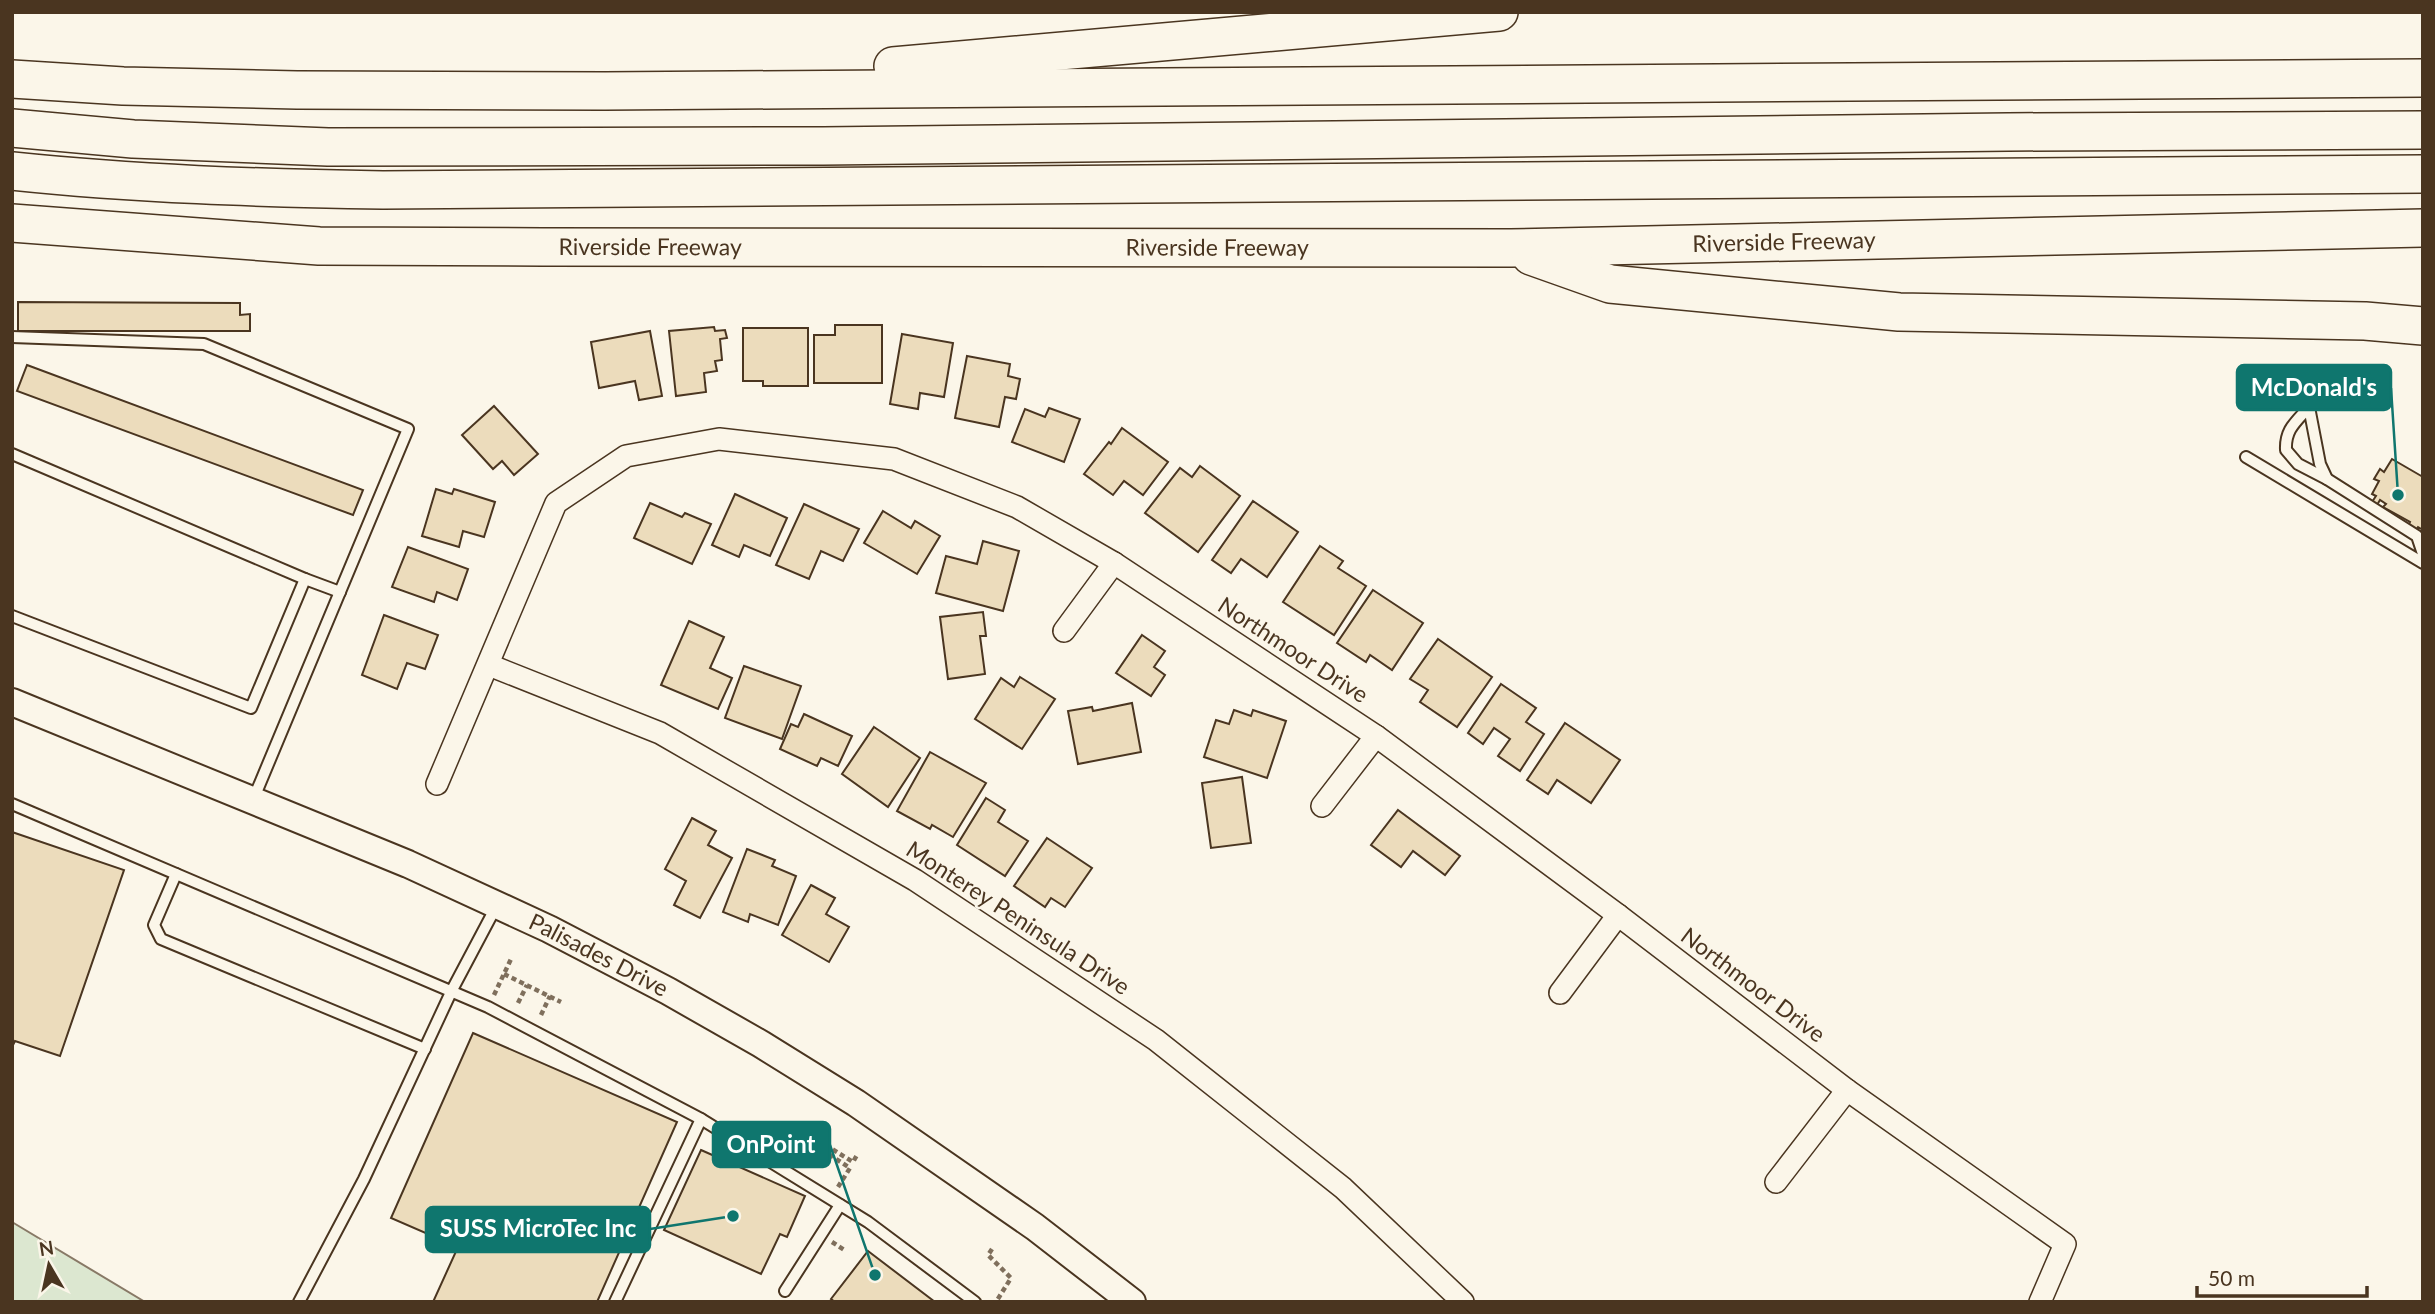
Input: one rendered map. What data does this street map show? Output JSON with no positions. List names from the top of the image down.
{
  "streets": {
    "highway": ["Riverside Freeway"],
    "street": ["Northmoor Drive", "Monterey Peninsula Drive", "Palisades Drive"]
  },
  "crossings": [
    ["Northmoor Drive", "Monterey Peninsula Drive"]
  ],
  "places": ["McDonald's", "SUSS MicroTec Inc", "OnPoint"],
  "scale_bar": "50 m",
  "north": "top"
}
